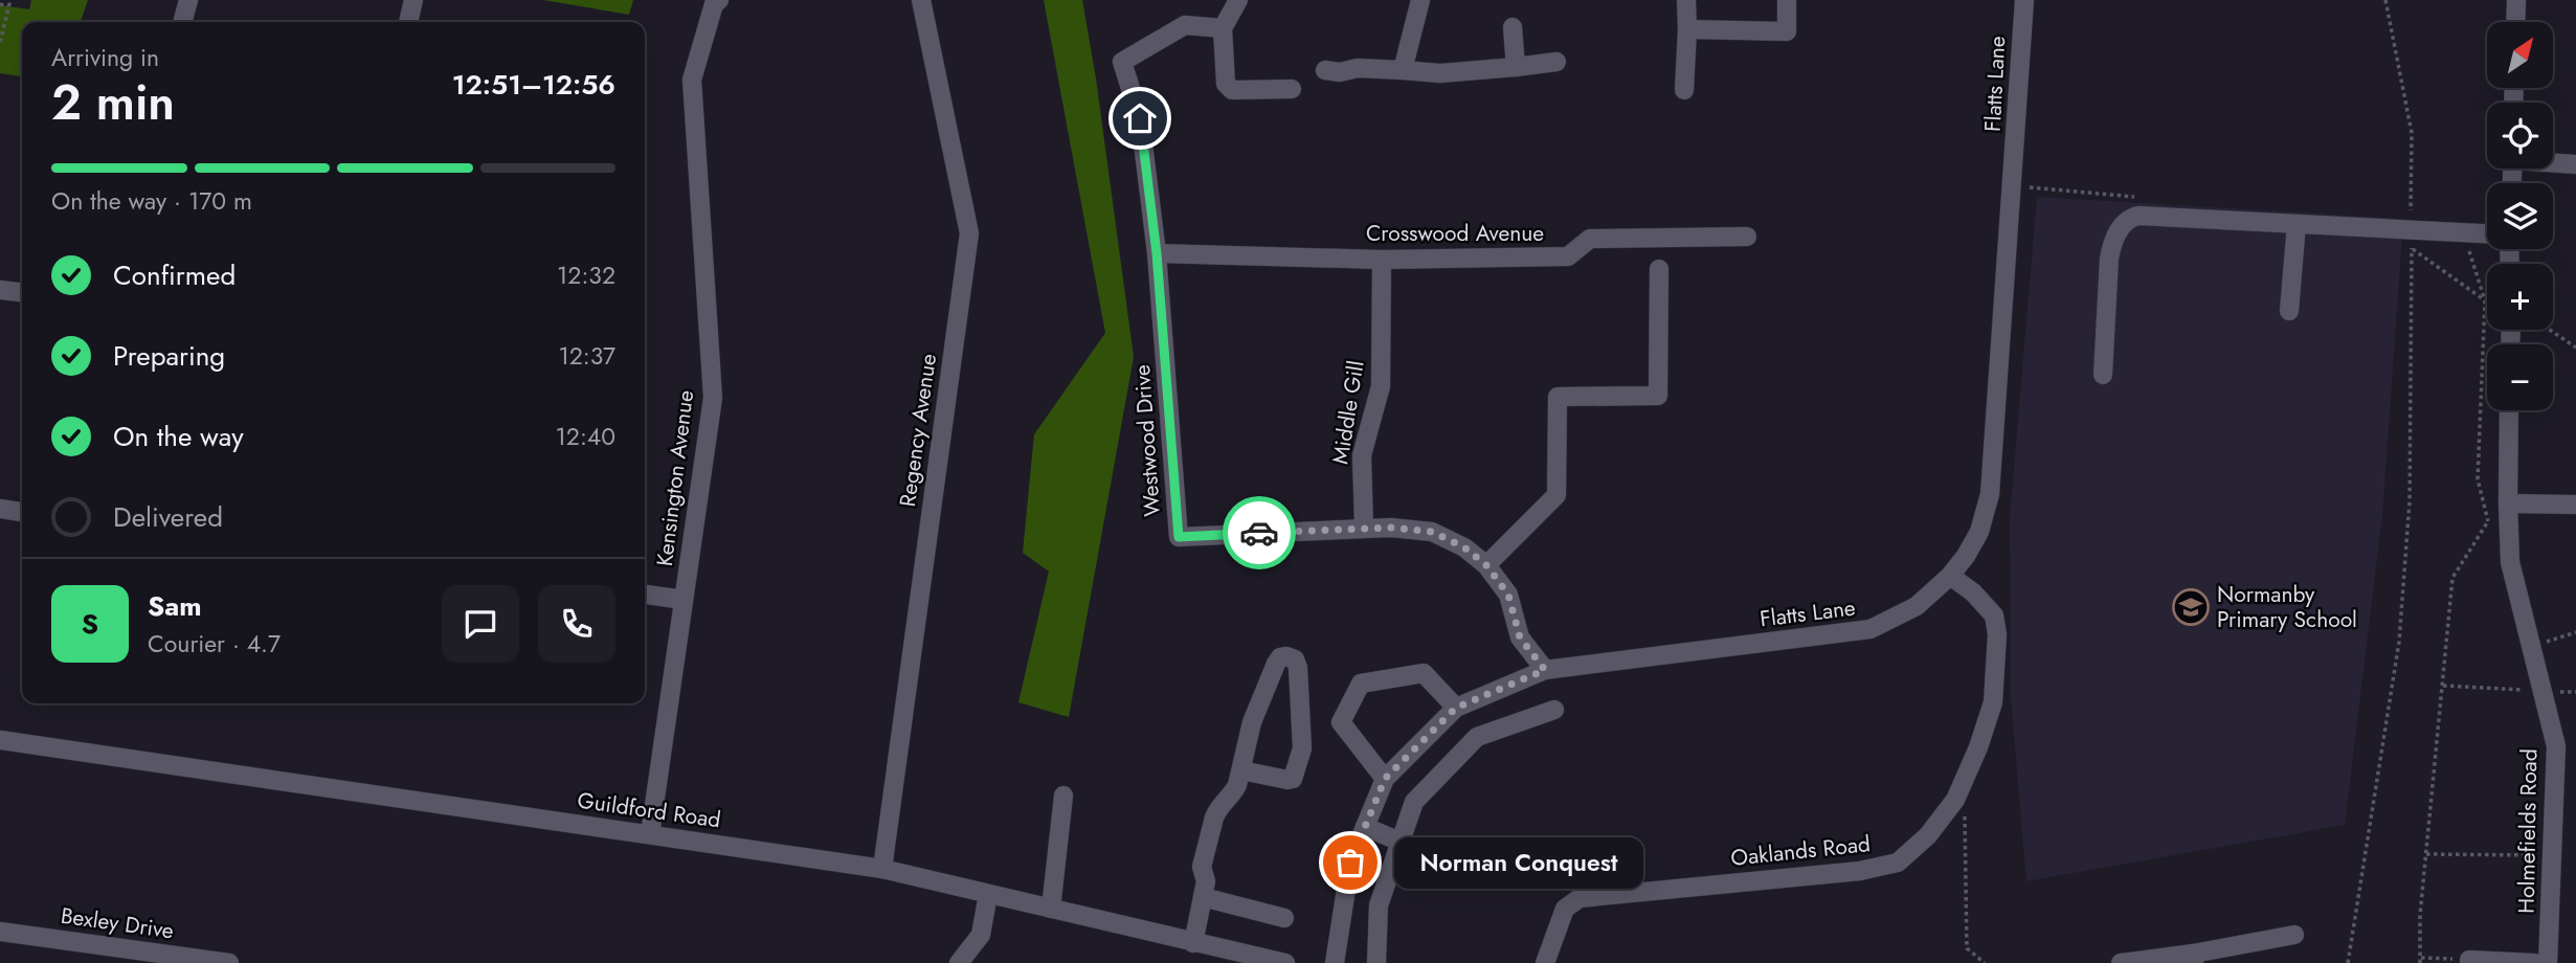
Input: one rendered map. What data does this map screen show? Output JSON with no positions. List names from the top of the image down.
{
  "streets": {
    "street": [
      "Flatts Lane",
      "Crosswood Avenue",
      "Middle Gill",
      "Regency Avenue",
      "Westwood Drive",
      "Kensington Avenue",
      "Guildford Road",
      "Holmefields Road",
      "Oaklands Road",
      "Bexley Drive"
    ]
  },
  "crossings": [
    ["Flatts Lane", "Westwood Drive"],
    ["Flatts Lane", "Oaklands Road"],
    ["Crosswood Avenue", "Middle Gill"],
    ["Crosswood Avenue", "Westwood Drive"],
    ["Middle Gill", "Westwood Drive"],
    ["Regency Avenue", "Guildford Road"],
    ["Kensington Avenue", "Guildford Road"]
  ],
  "places": {
    "school or university": ["Normanby Primary School"],
    "other": ["Norman Conquest"]
  },
  "north": "top right",
  "page": {
    "map_buttons": ["+", "−"],
    "heading": ["2 min", "Arriving in", "12:51–12:56"],
    "panel": ["Sam", "Courier · 4.7"],
    "bar": "On the way · 170 m",
    "list": [
      ["Confirmed", "12:32"],
      ["Preparing", "12:37"],
      ["On the way", "12:40"],
      "Delivered"
    ],
    "round": "S",
    "bubble": "Norman Conquest"
  }
}
